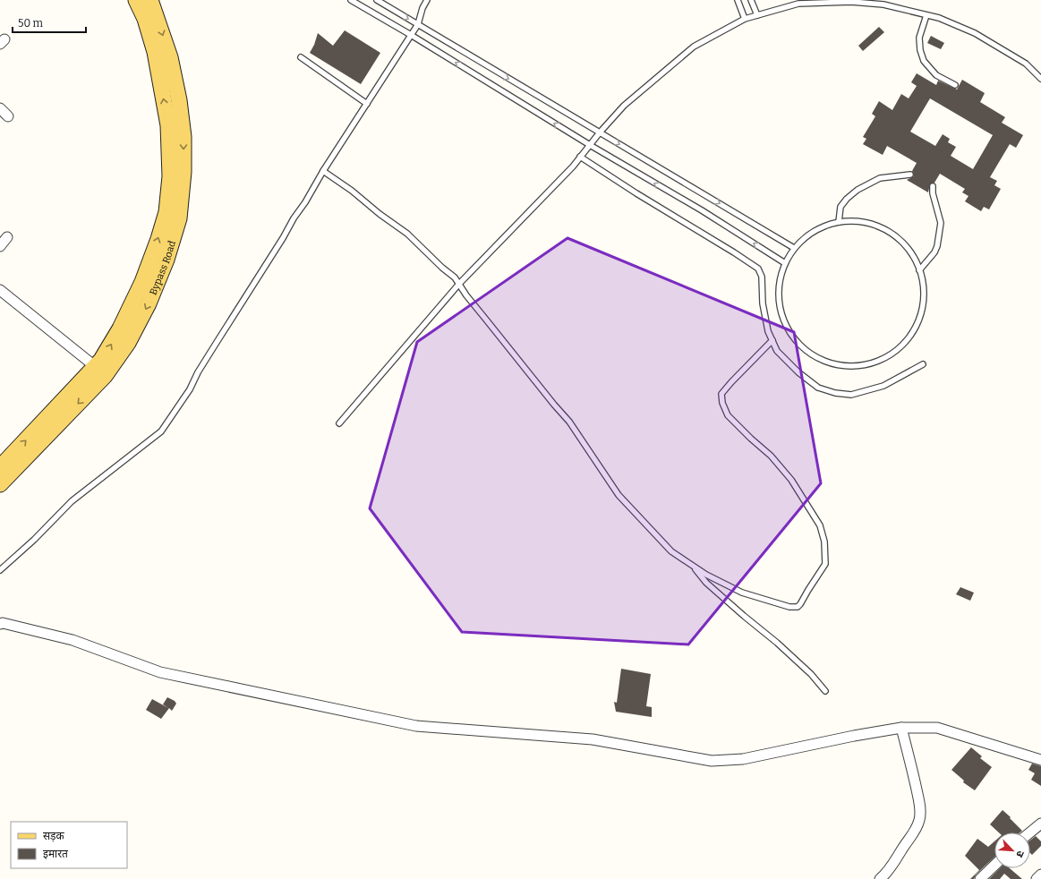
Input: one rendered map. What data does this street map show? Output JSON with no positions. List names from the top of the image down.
{
  "streets": {
    "main road": ["Bypass Road"]
  },
  "legend": ["सड़क", "इमारत"],
  "scale_bar": "50 m",
  "north": "bottom right"
}
